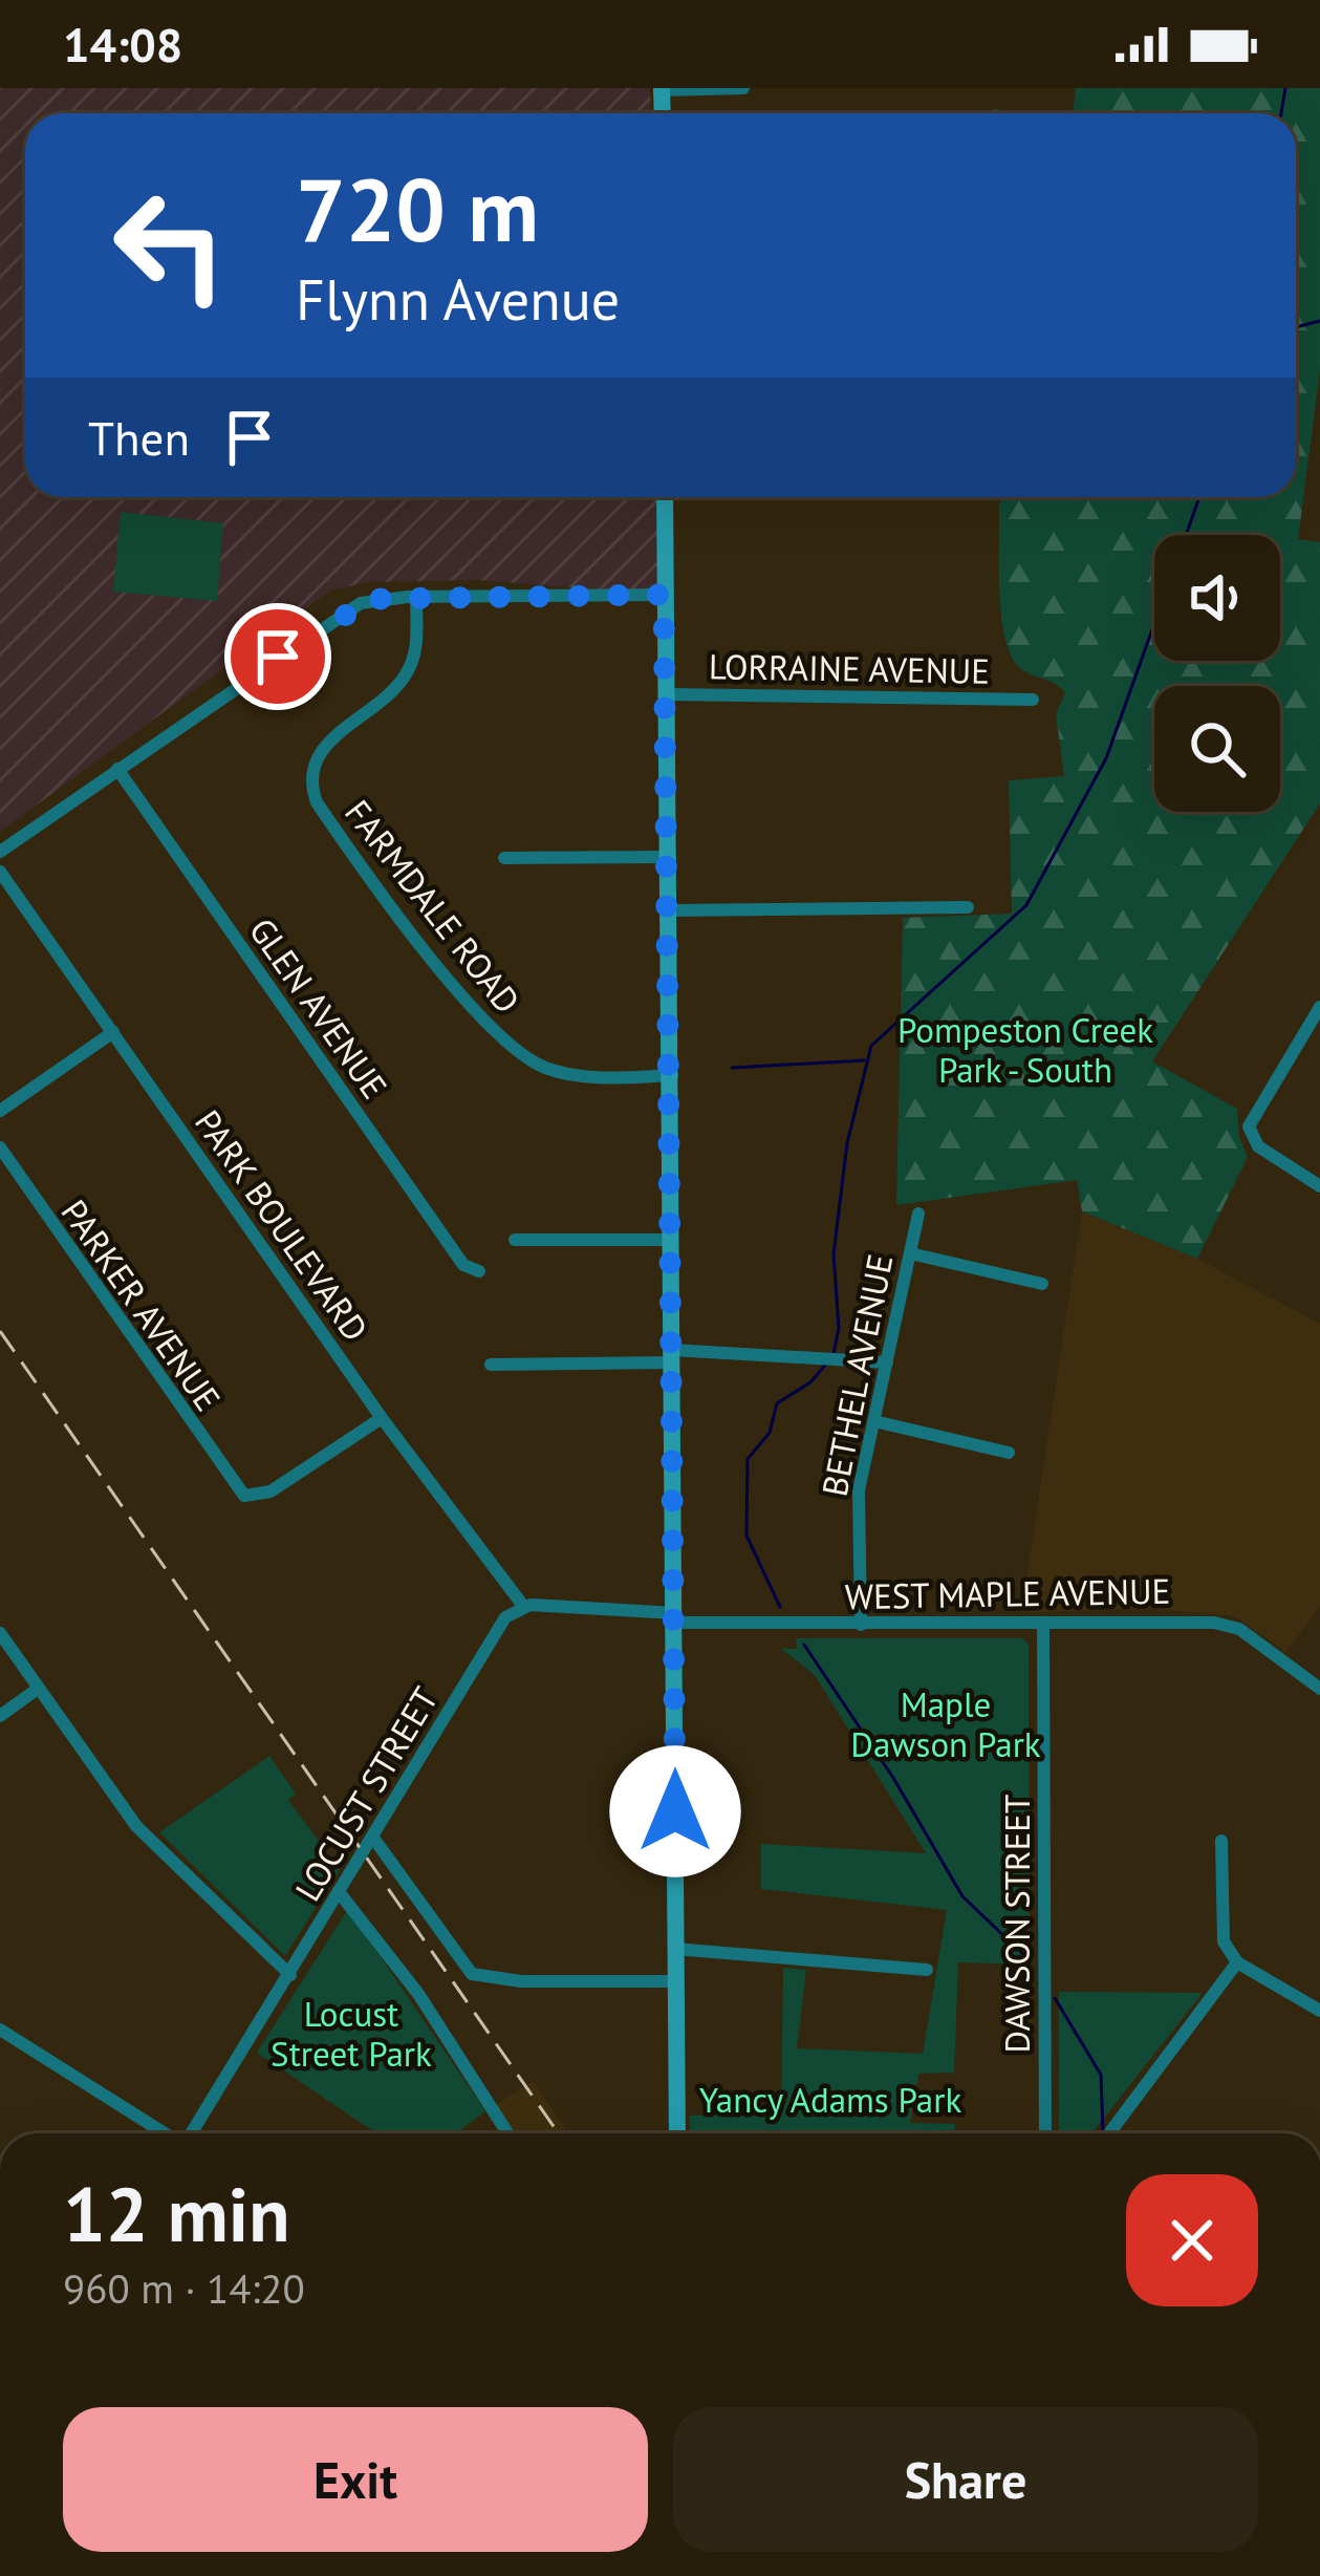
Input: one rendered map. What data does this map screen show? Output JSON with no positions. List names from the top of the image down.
{
  "streets": {
    "street": [
      "LORRAINE AVENUE",
      "FARMDALE ROAD",
      "GLEN AVENUE",
      "PARK BOULEVARD",
      "PARKER AVENUE",
      "BETHEL AVENUE",
      "WEST MAPLE AVENUE",
      "LOCUST STREET",
      "DAWSON STREET"
    ]
  },
  "crossings": [
    ["PARK BOULEVARD", "PARKER AVENUE"],
    ["PARK BOULEVARD", "LOCUST STREET"],
    ["BETHEL AVENUE", "WEST MAPLE AVENUE"],
    ["WEST MAPLE AVENUE", "DAWSON STREET"]
  ],
  "parks": [
    "Pompeston Creek Park - South",
    "Maple Dawson Park",
    "Locust Street Park",
    "Yancy Adams Park"
  ],
  "page": {
    "status": "14:08",
    "turn": ["720 m", "Flynn Avenue"],
    "then": "Then",
    "heading": ["12 min", "960 m · 14:20"],
    "buttons": ["Exit", "Share"]
  }
}
